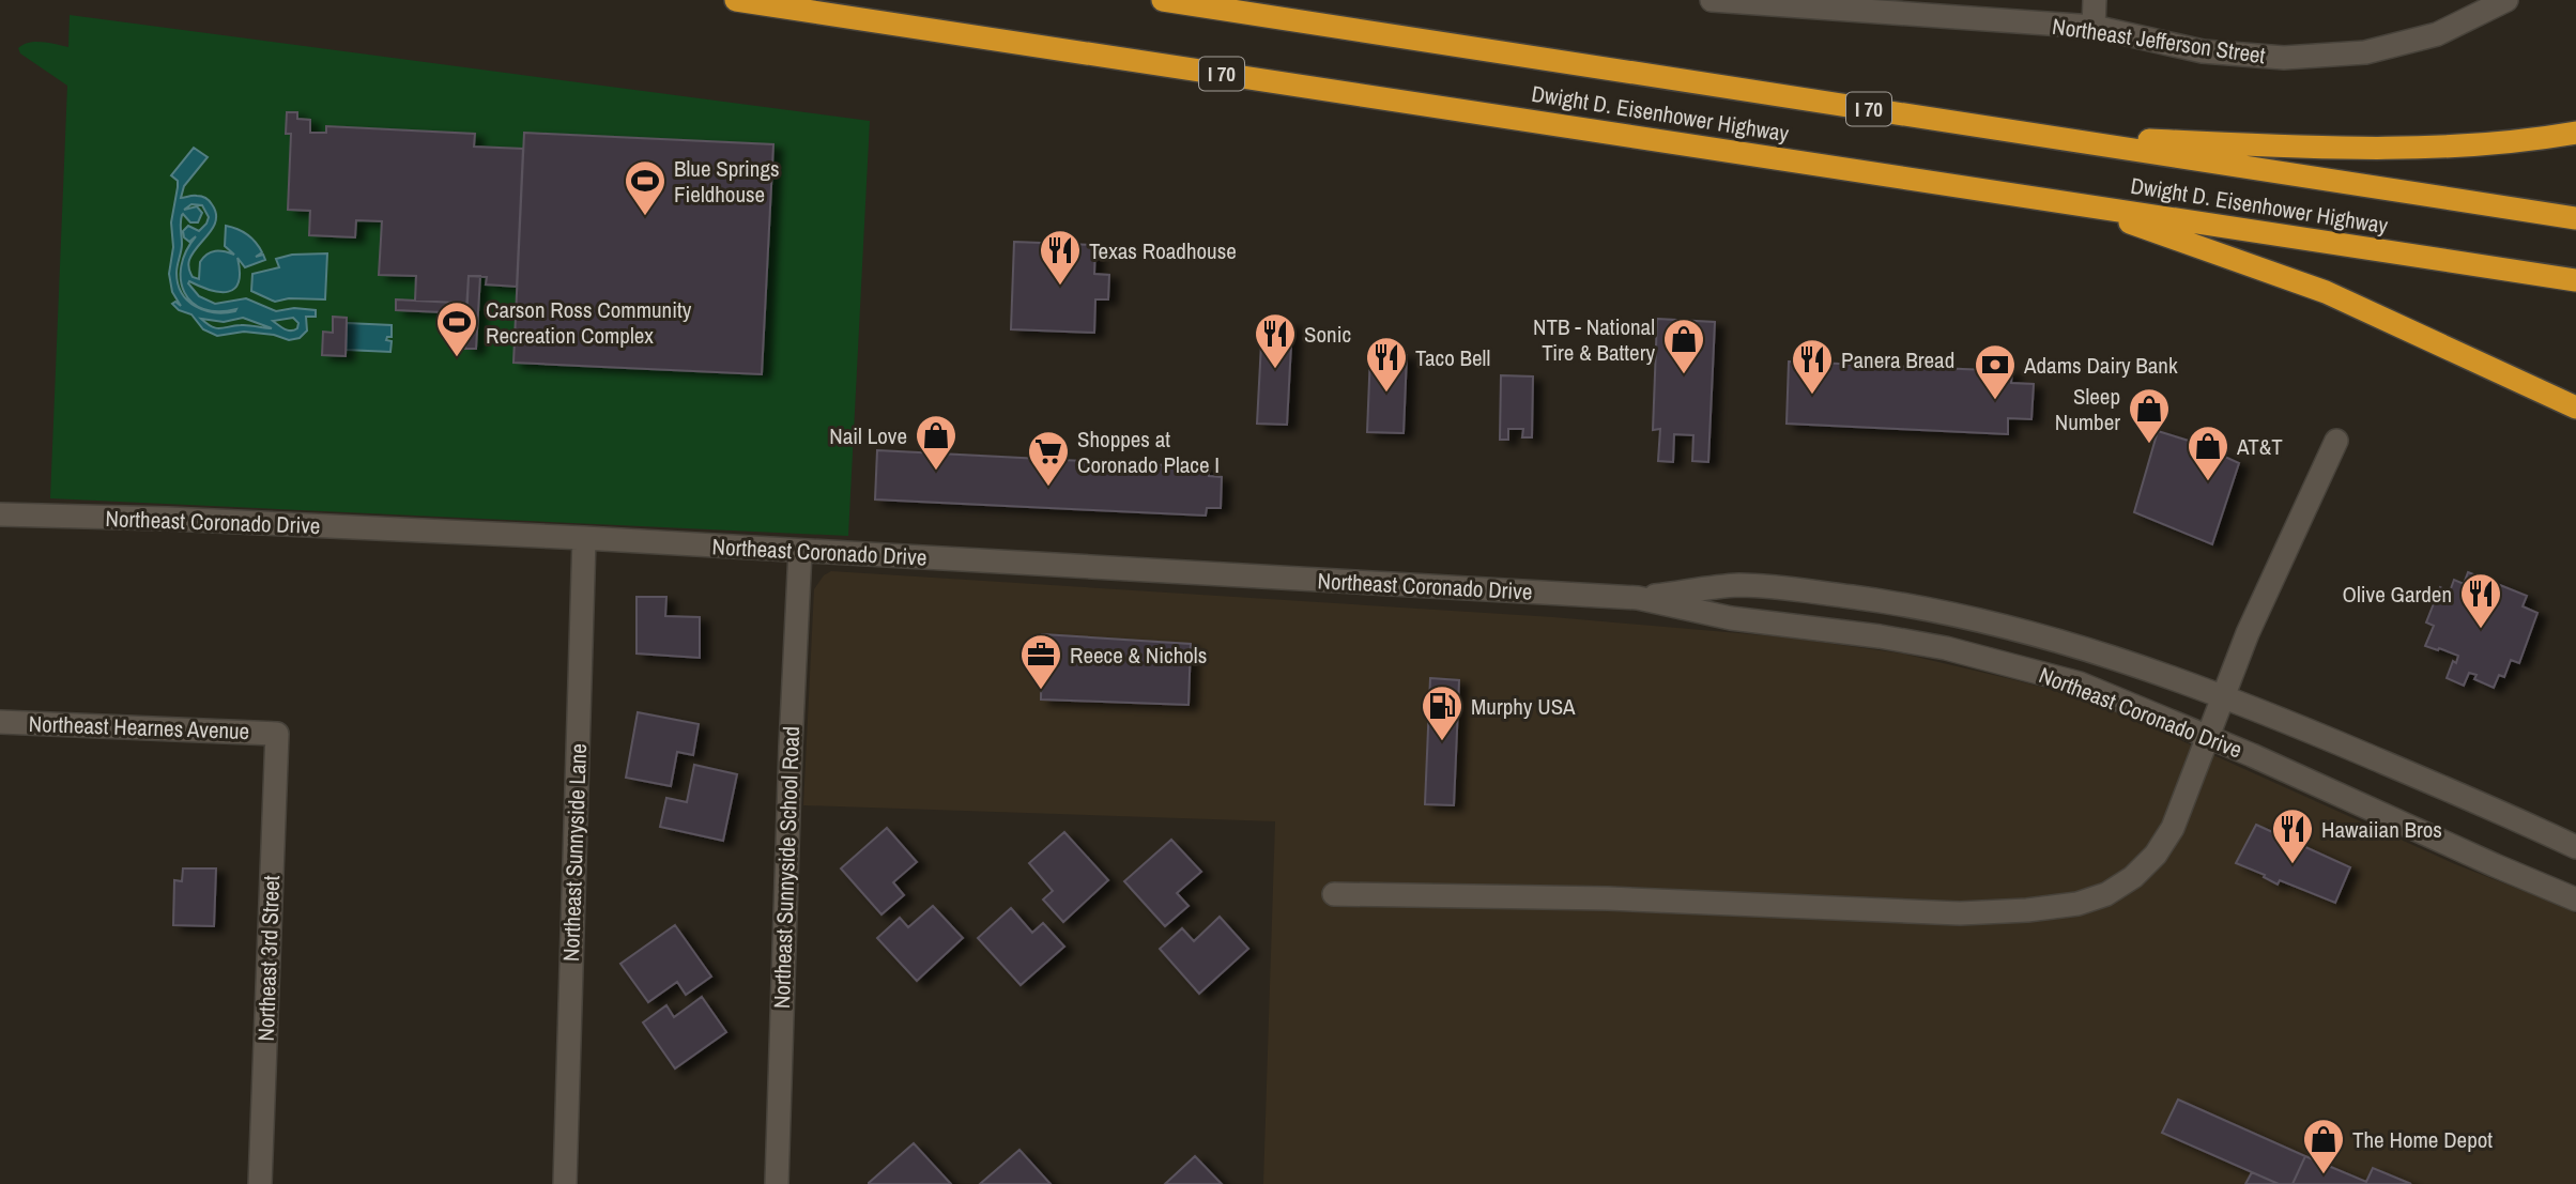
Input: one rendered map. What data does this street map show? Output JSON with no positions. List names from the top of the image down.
{
  "streets": {
    "highway": ["I 70", "Dwight D. Eisenhower Highway"],
    "street": [
      "Northeast Jefferson Street",
      "Northeast Coronado Drive",
      "Northeast Hearnes Avenue",
      "Northeast Sunnyside Lane",
      "Northeast Sunnyside School Road",
      "Northeast 3rd Street"
    ]
  },
  "crossings": [
    ["Northeast Coronado Drive", "Northeast Sunnyside Lane"],
    ["Northeast Coronado Drive", "Northeast Sunnyside School Road"],
    ["Northeast Hearnes Avenue", "Northeast 3rd Street"]
  ],
  "places": {
    "sports": ["Blue Springs Fieldhouse", "Carson Ross Community Recreation Complex"],
    "restaurant": [
      "Texas Roadhouse",
      "Sonic",
      "Taco Bell",
      "Panera Bread",
      "Olive Garden",
      "Hawaiian Bros"
    ],
    "shop": [
      "NTB - National Tire & Battery",
      "Sleep Number",
      "Nail Love",
      "AT&T",
      "The Home Depot"
    ],
    "bank": ["Adams Dairy Bank"],
    "supermarket": ["Shoppes at Coronado Place I"],
    "office": ["Reece & Nichols"],
    "fuel station": ["Murphy USA"]
  }
}
